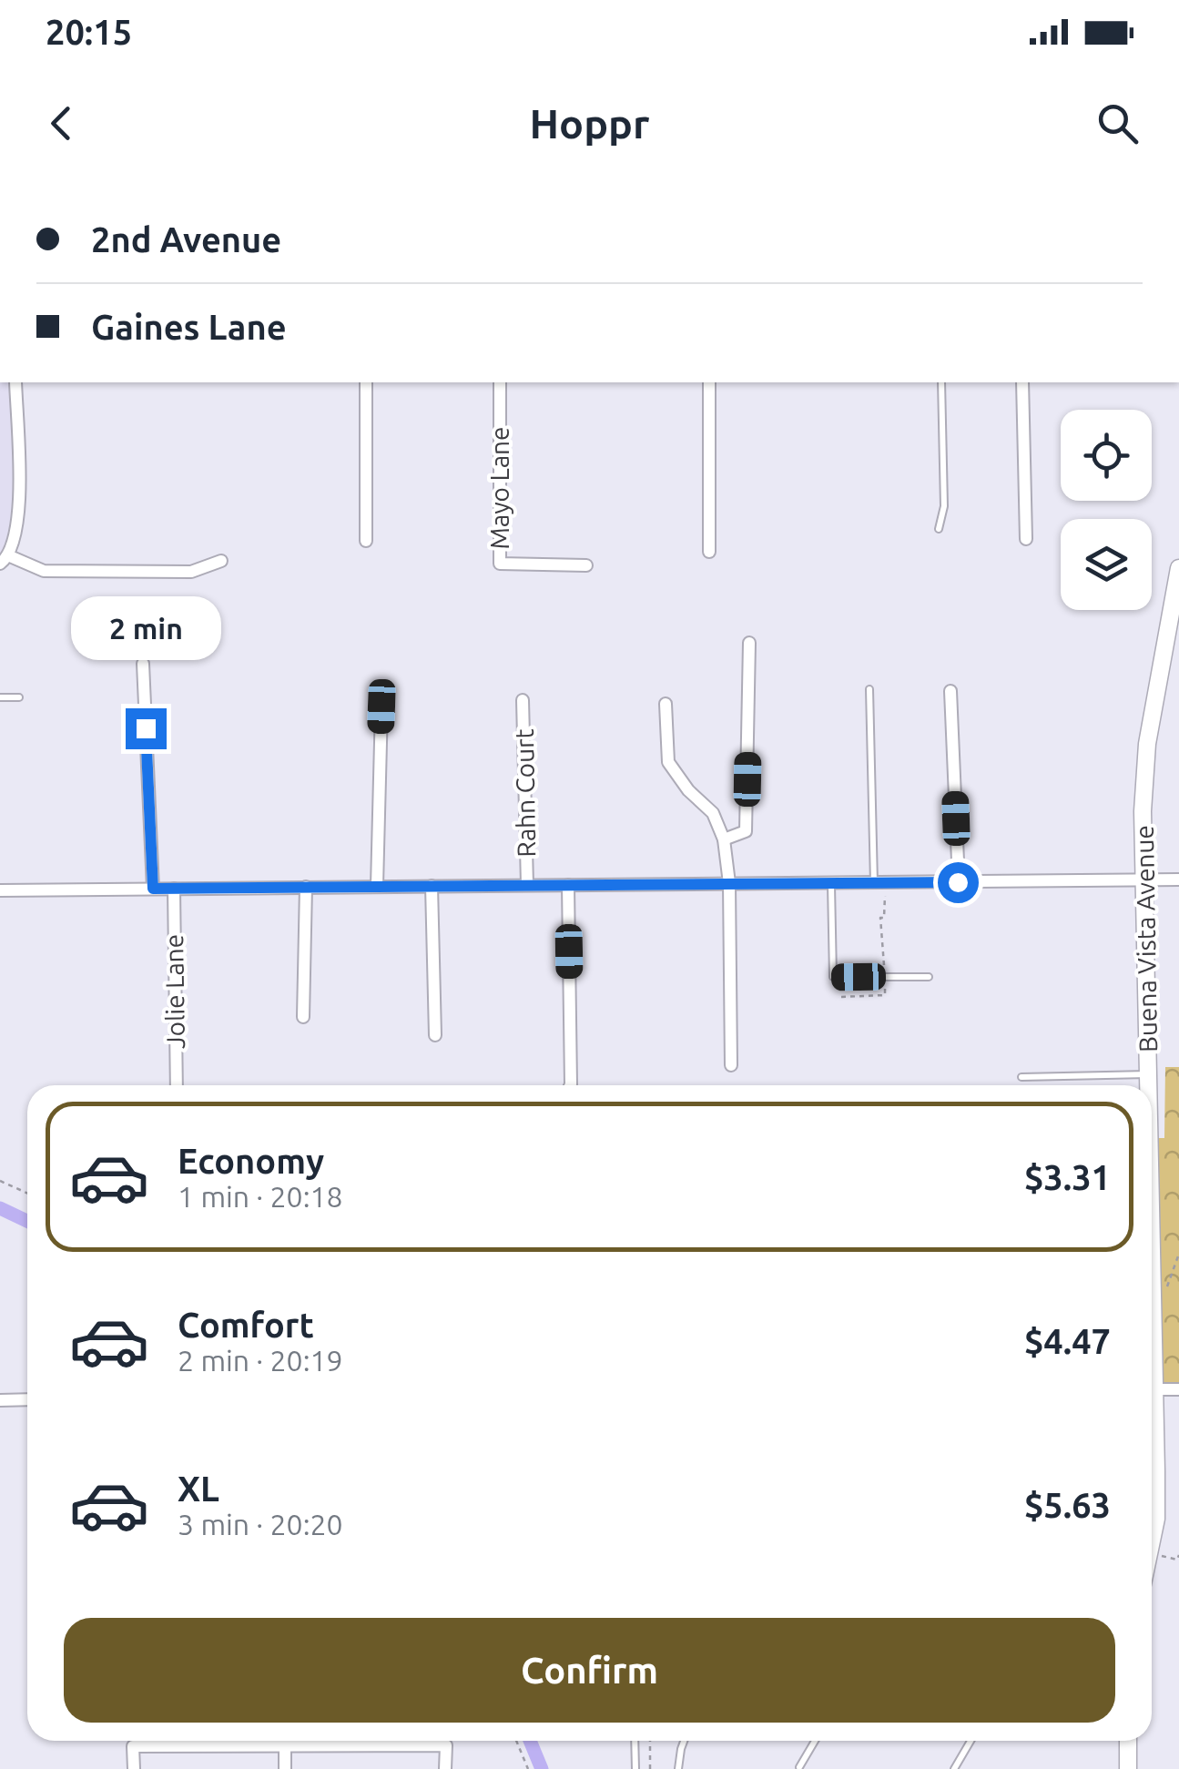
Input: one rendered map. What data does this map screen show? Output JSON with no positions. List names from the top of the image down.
{
  "streets": {
    "street": [
      "Mayo Lane",
      "Rahn Court",
      "Buena Vista Avenue",
      "Jolie Lane"
    ]
  },
  "page": {
    "status": "20:15",
    "header": "Hoppr",
    "banner": ["2nd Avenue", "Gaines Lane"],
    "bubble": "2 min",
    "list": [
      {
        "name": "Economy",
        "note": "1 min · 20:18",
        "value": "$3.31"
      },
      {
        "name": "Comfort",
        "note": "2 min · 20:19",
        "value": "$4.47"
      },
      {
        "name": "XL",
        "note": "3 min · 20:20",
        "value": "$5.63"
      }
    ],
    "buttons": "Confirm"
  }
}
